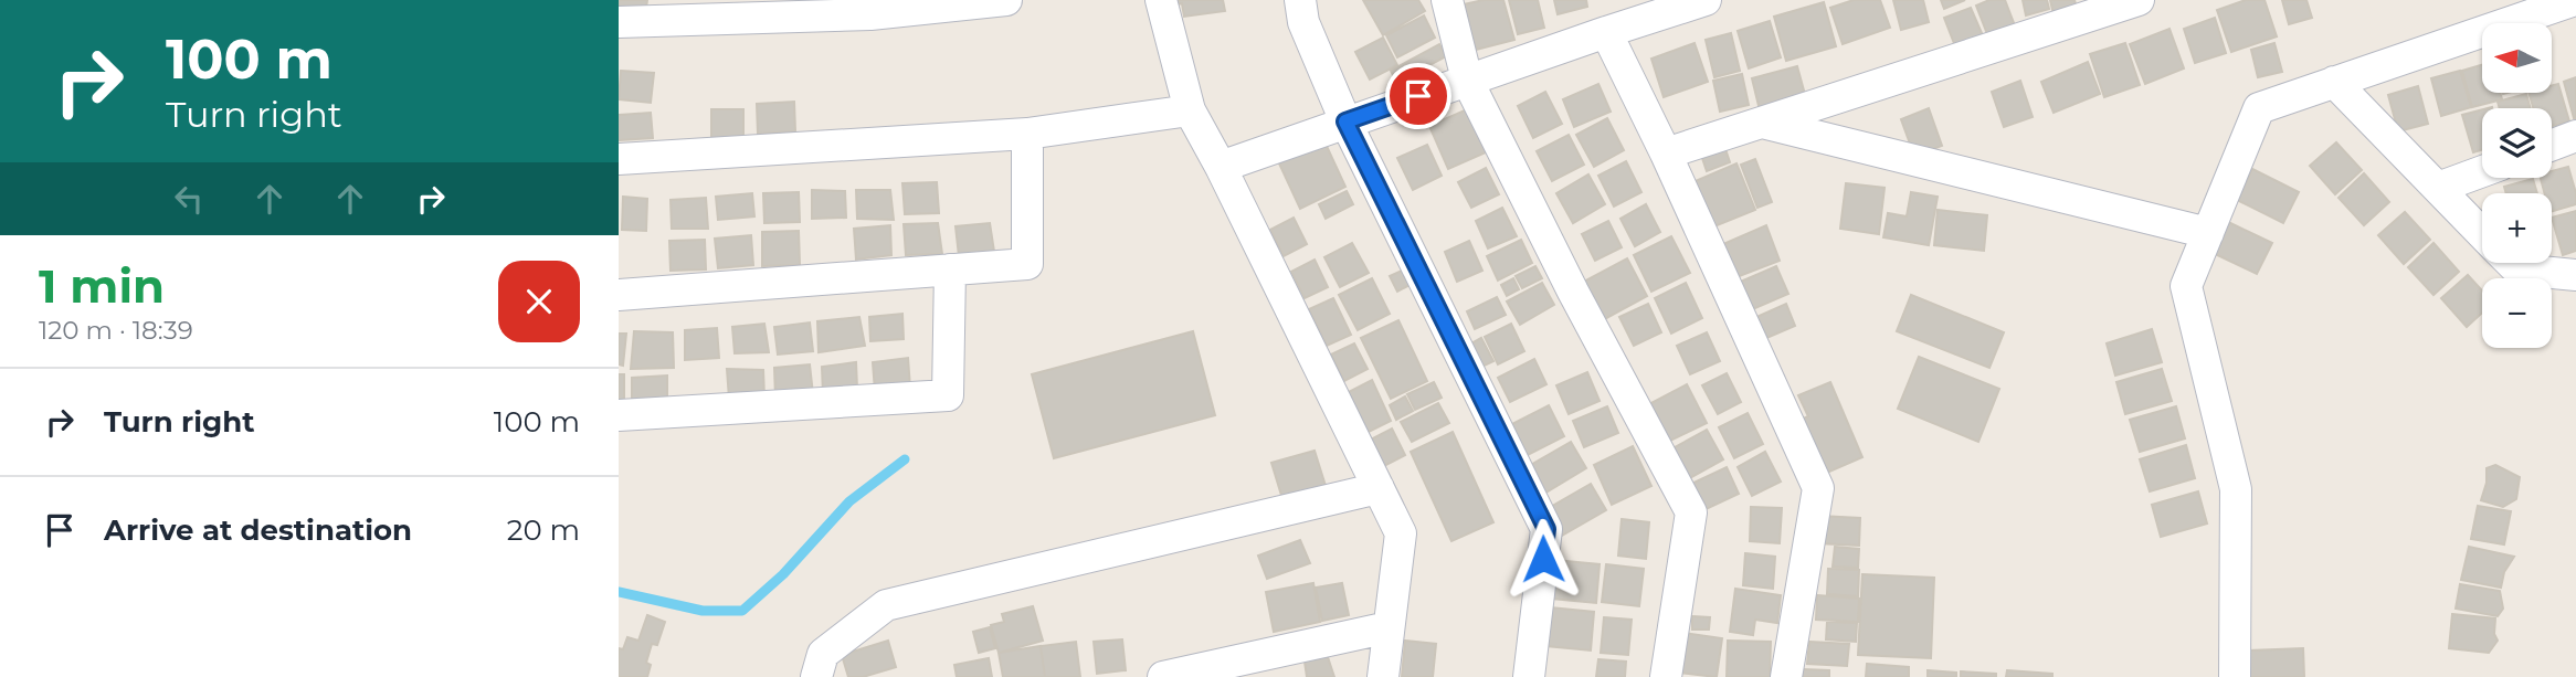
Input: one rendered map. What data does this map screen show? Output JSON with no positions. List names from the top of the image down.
{
  "north": "left",
  "page": {
    "turn": ["100 m", "Turn right"],
    "map_buttons": ["+", "−"],
    "heading": ["1 min", "120 m · 18:39"],
    "list": [
      {
        "name": "Turn right",
        "value": "100 m"
      },
      {
        "name": "Arrive at destination",
        "value": "20 m"
      }
    ]
  }
}
